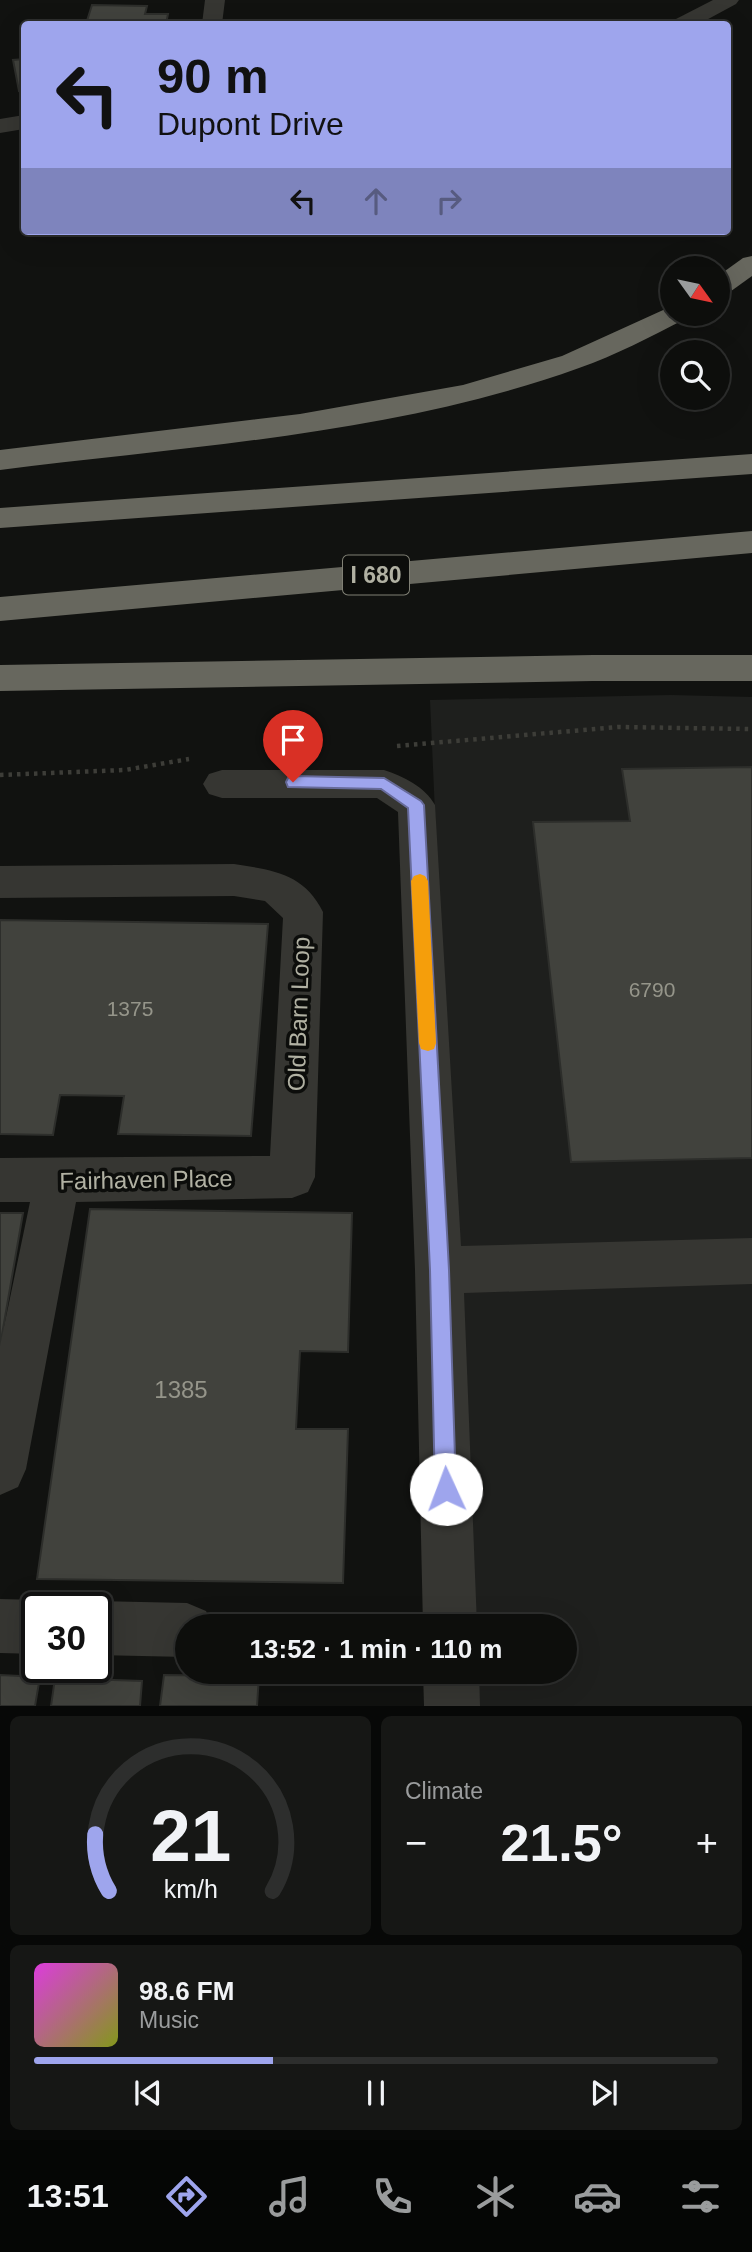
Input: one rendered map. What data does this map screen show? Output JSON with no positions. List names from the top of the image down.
{
  "streets": {
    "highway": ["I 680"],
    "street": ["Old Barn Loop", "Fairhaven Place"]
  },
  "crossings": [
    ["Old Barn Loop", "Fairhaven Place"]
  ],
  "house_numbers": ["6790", "1375", "1385"],
  "north": "bottom right",
  "page": {
    "turn": ["90 m", "Dupont Drive"],
    "limit": "30",
    "trip": "13:52 · 1 min · 110 m",
    "tile": "Climate",
    "heat": ["−", "21.5°", "+"],
    "song": ["98.6 FM", "Music"],
    "tabs": "13:51",
    "gauge": ["21", "km/h"]
  }
}
